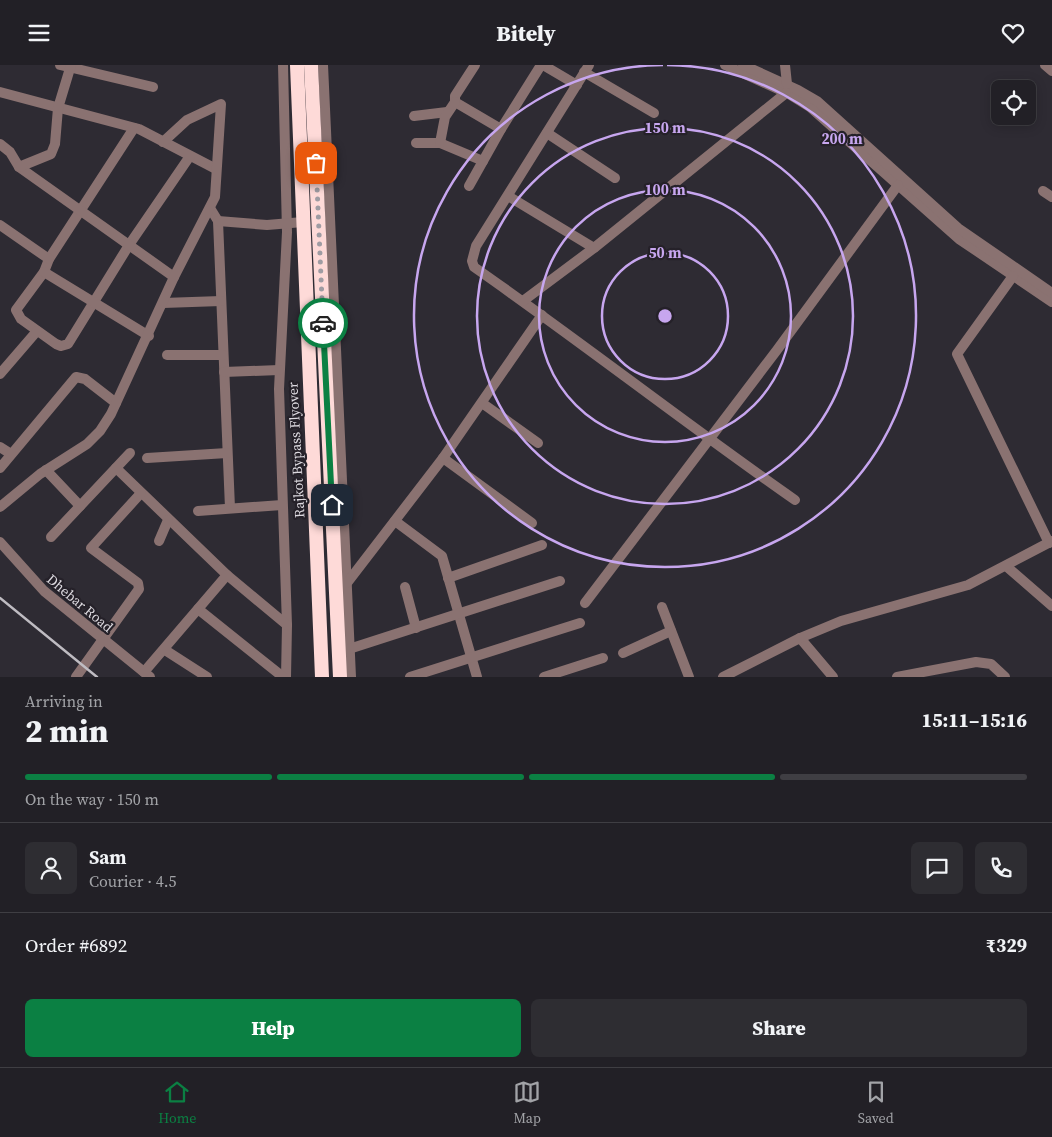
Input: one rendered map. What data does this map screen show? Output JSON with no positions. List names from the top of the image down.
{
  "streets": {
    "highway": ["Rajkot Bypass Flyover"],
    "street": ["Dhebar Road"]
  },
  "page": {
    "header": "Bitely",
    "heading": ["2 min", "Arriving in", "15:11–15:16"],
    "panel": [
      "Sam",
      "Courier · 4.5",
      "Order #6892",
      "₹329"
    ],
    "bar": "On the way · 150 m",
    "buttons": ["Help", "Share"],
    "tabs": ["Home", "Map", "Saved"]
  },
  "rings": [
    "150 m",
    "200 m",
    "100 m",
    "50 m"
  ]
}
